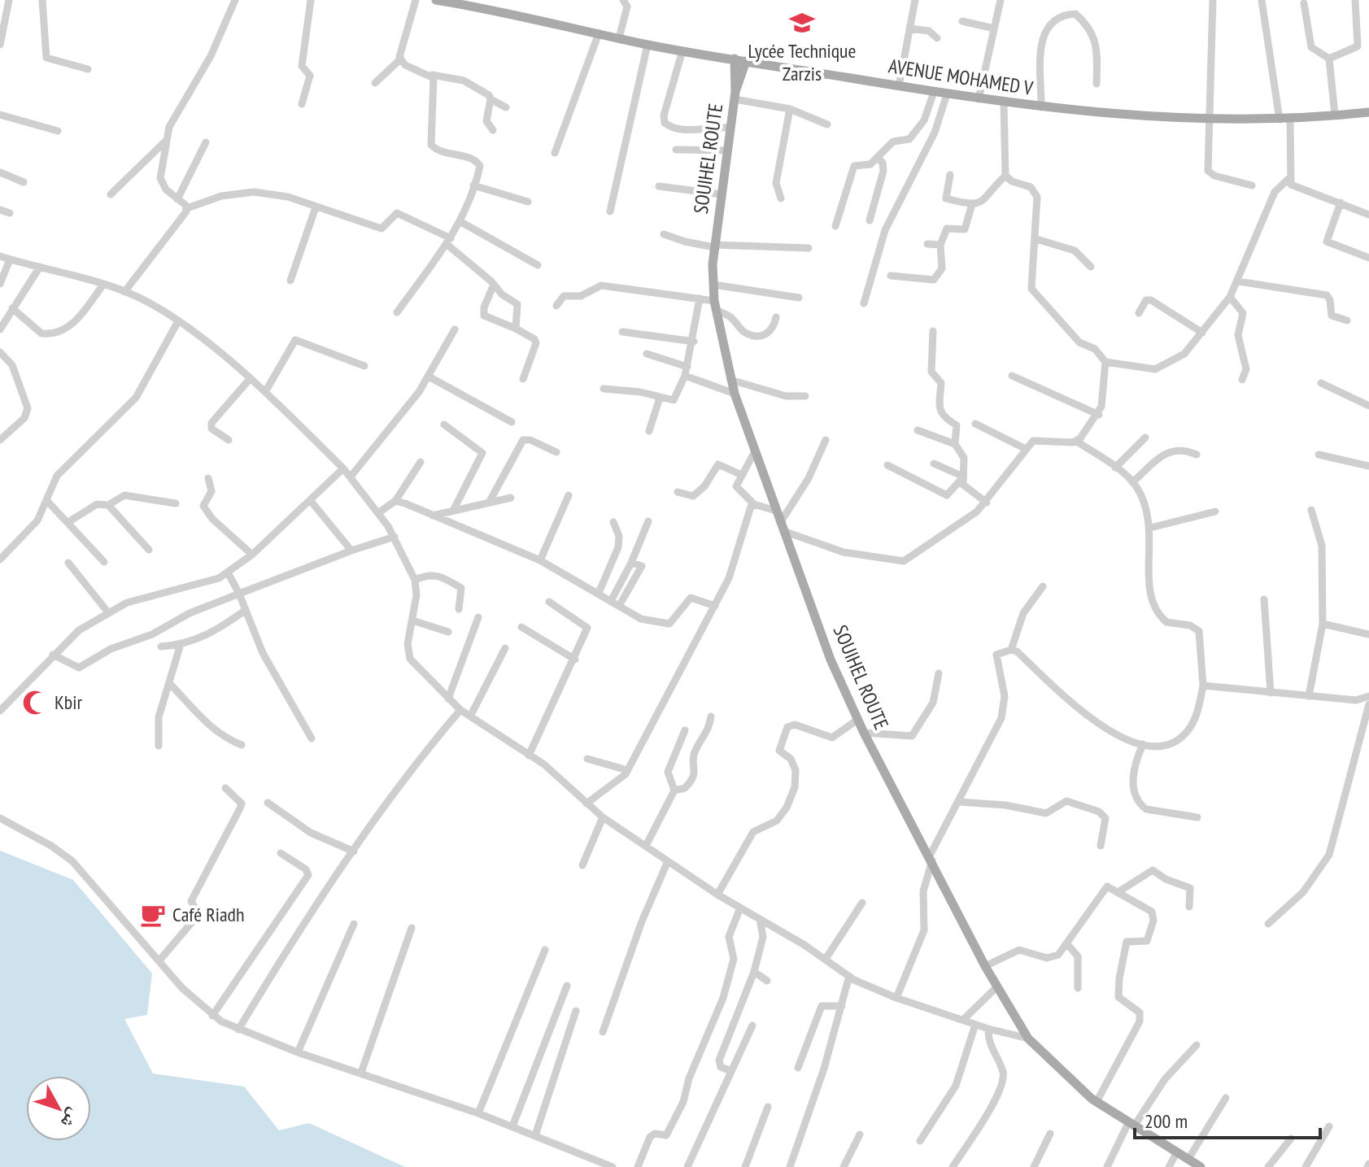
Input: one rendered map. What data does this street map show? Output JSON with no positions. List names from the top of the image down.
{
  "streets": {
    "main road": ["AVENUE MOHAMED V", "SOUIHEL ROUTE"]
  },
  "places": {
    "school or university": ["Lycée Technique Zarzis"],
    "mosque": ["Kbir"],
    "cafe": ["Café Riadh"]
  },
  "scale_bar": "200 m",
  "north": "bottom right"
}
